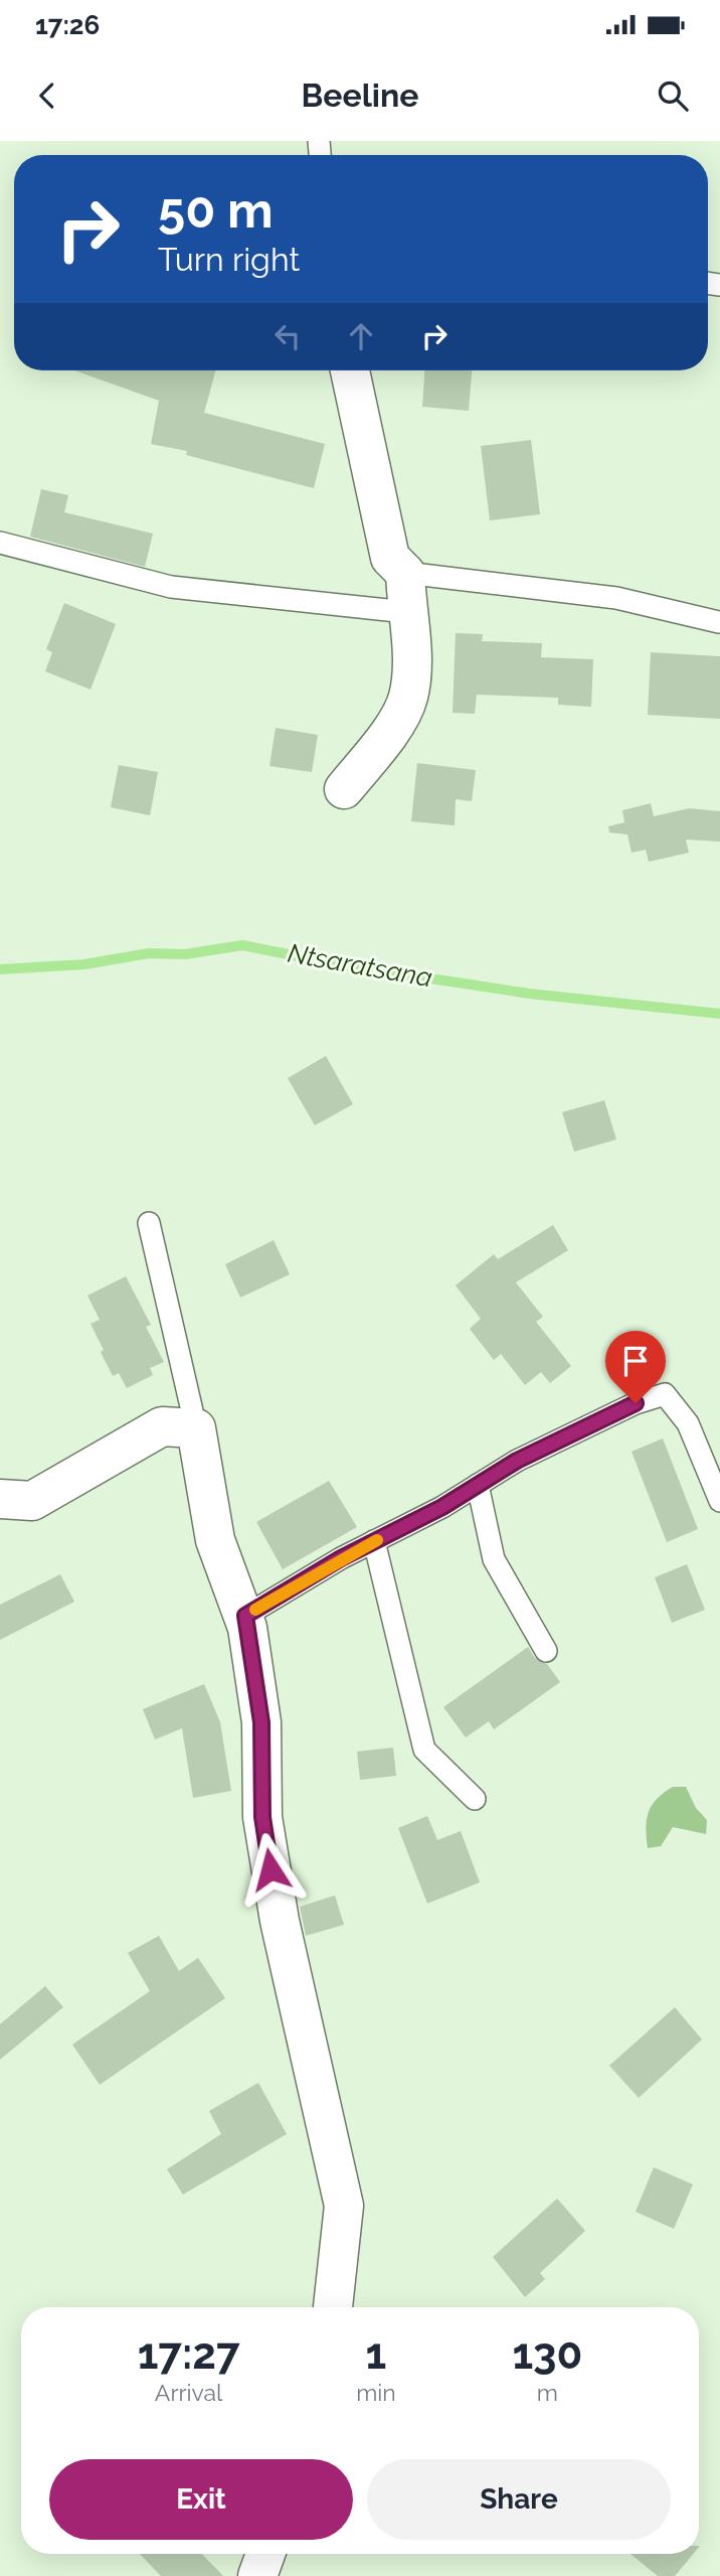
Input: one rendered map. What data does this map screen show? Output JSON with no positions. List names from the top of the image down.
{
  "water": ["Ntsaratsana"],
  "page": {
    "status": "17:26",
    "header": "Beeline",
    "turn": ["50 m", "Turn right"],
    "eta": [
      "17:27",
      "Arrival",
      "1",
      "min",
      "130",
      "m"
    ],
    "buttons": ["Exit", "Share"]
  }
}
